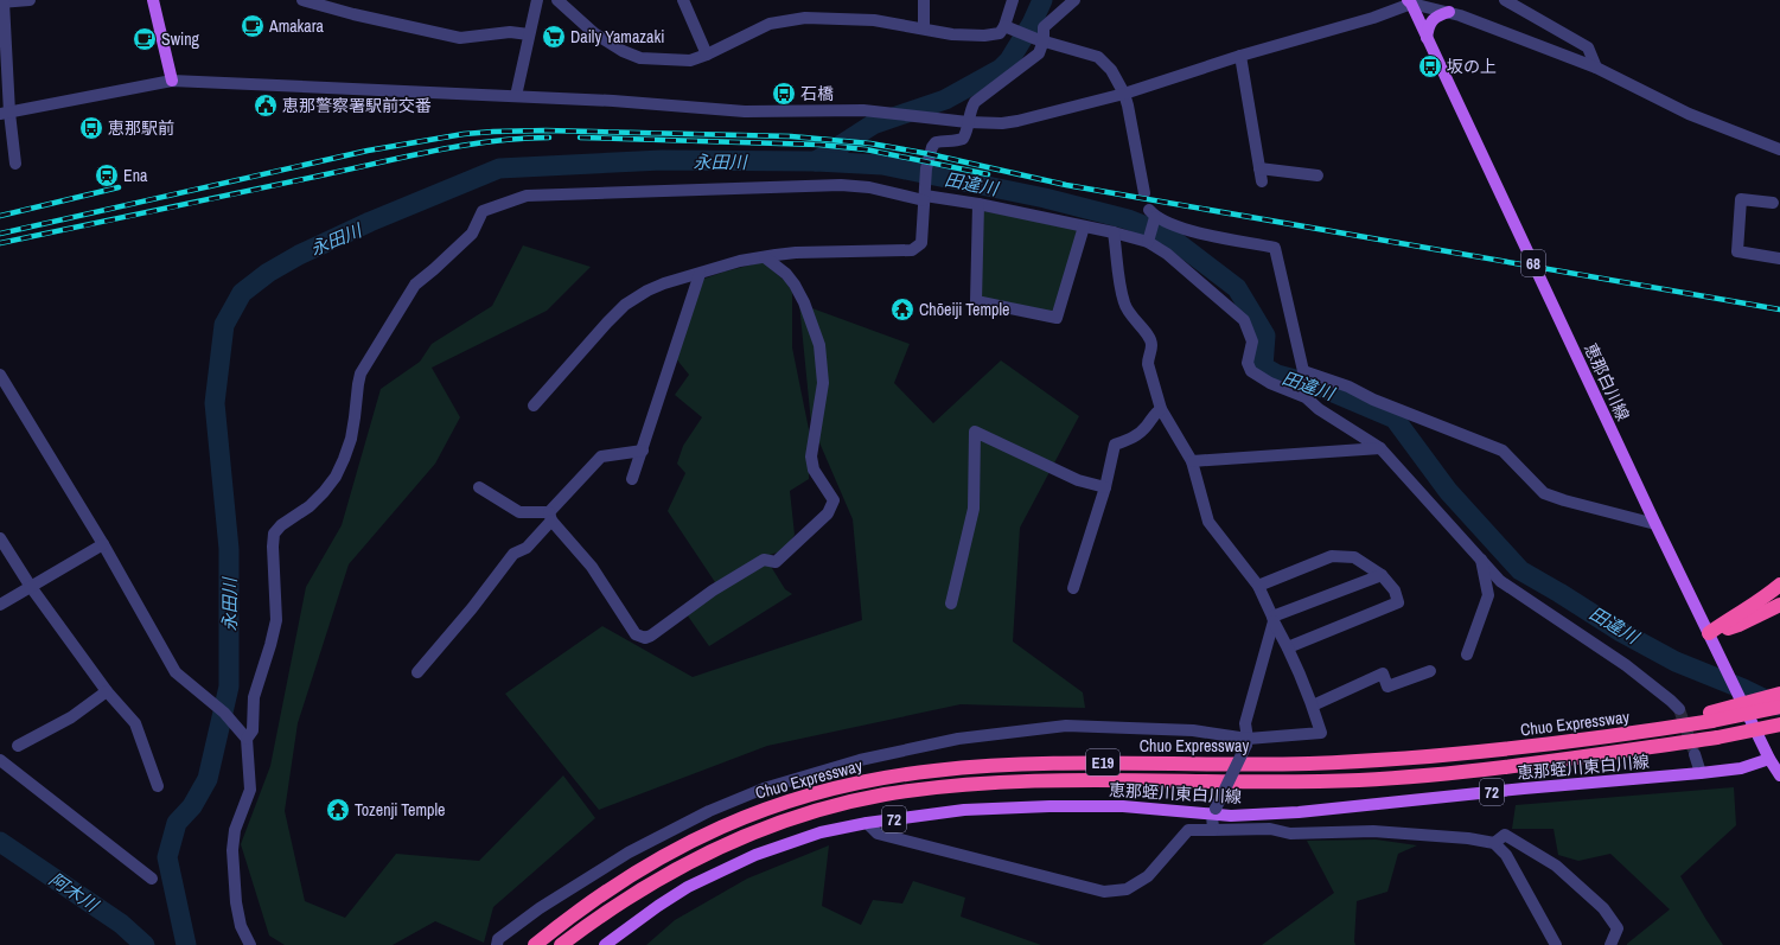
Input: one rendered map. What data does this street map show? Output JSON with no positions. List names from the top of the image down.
{
  "streets": {
    "highway": ["Chuo Expressway", "E19"],
    "main road": [
      "68",
      "恵那白川線",
      "恵那蛭川東白川線",
      "72"
    ]
  },
  "crossings": [
    ["恵那白川線", "恵那蛭川東白川線"]
  ],
  "water": ["永田川", "田違川", "阿木川"],
  "places": {
    "cafe": ["Amakara", "Swing"],
    "supermarket": ["Daily Yamazaki"],
    "bus stop": ["坂の上", "石橋", "恵那駅前"],
    "public building": ["恵那警察署駅前交番"],
    "station": ["Ena"],
    "temple": ["Chōeiji Temple", "Tozenji Temple"]
  }
}
